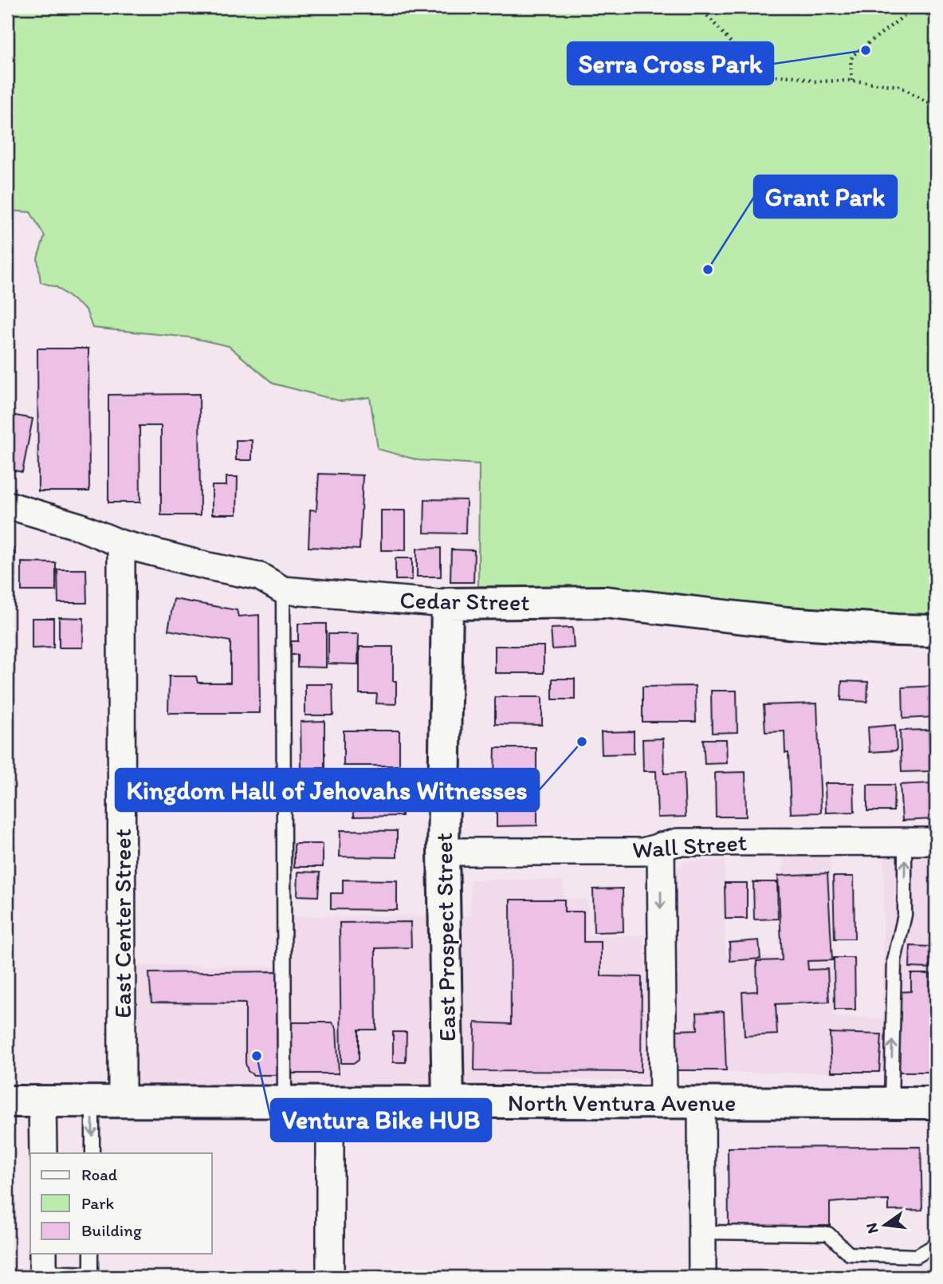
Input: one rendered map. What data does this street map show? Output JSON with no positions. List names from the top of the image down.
{
  "streets": {
    "main road": ["Cedar Street", "East Prospect Street", "North Ventura Avenue"],
    "street": ["Wall Street", "East Center Street"]
  },
  "crossings": [
    ["Cedar Street", "East Center Street"],
    ["Cedar Street", "East Prospect Street"],
    ["Wall Street", "East Prospect Street"],
    ["East Center Street", "North Ventura Avenue"],
    ["East Prospect Street", "North Ventura Avenue"]
  ],
  "places": [
    "Serra Cross Park",
    "Grant Park",
    "Kingdom Hall of Jehovahs Witnesses",
    "Ventura Bike HUB"
  ],
  "legend": ["Road", "Park", "Building"],
  "north": "left"
}
